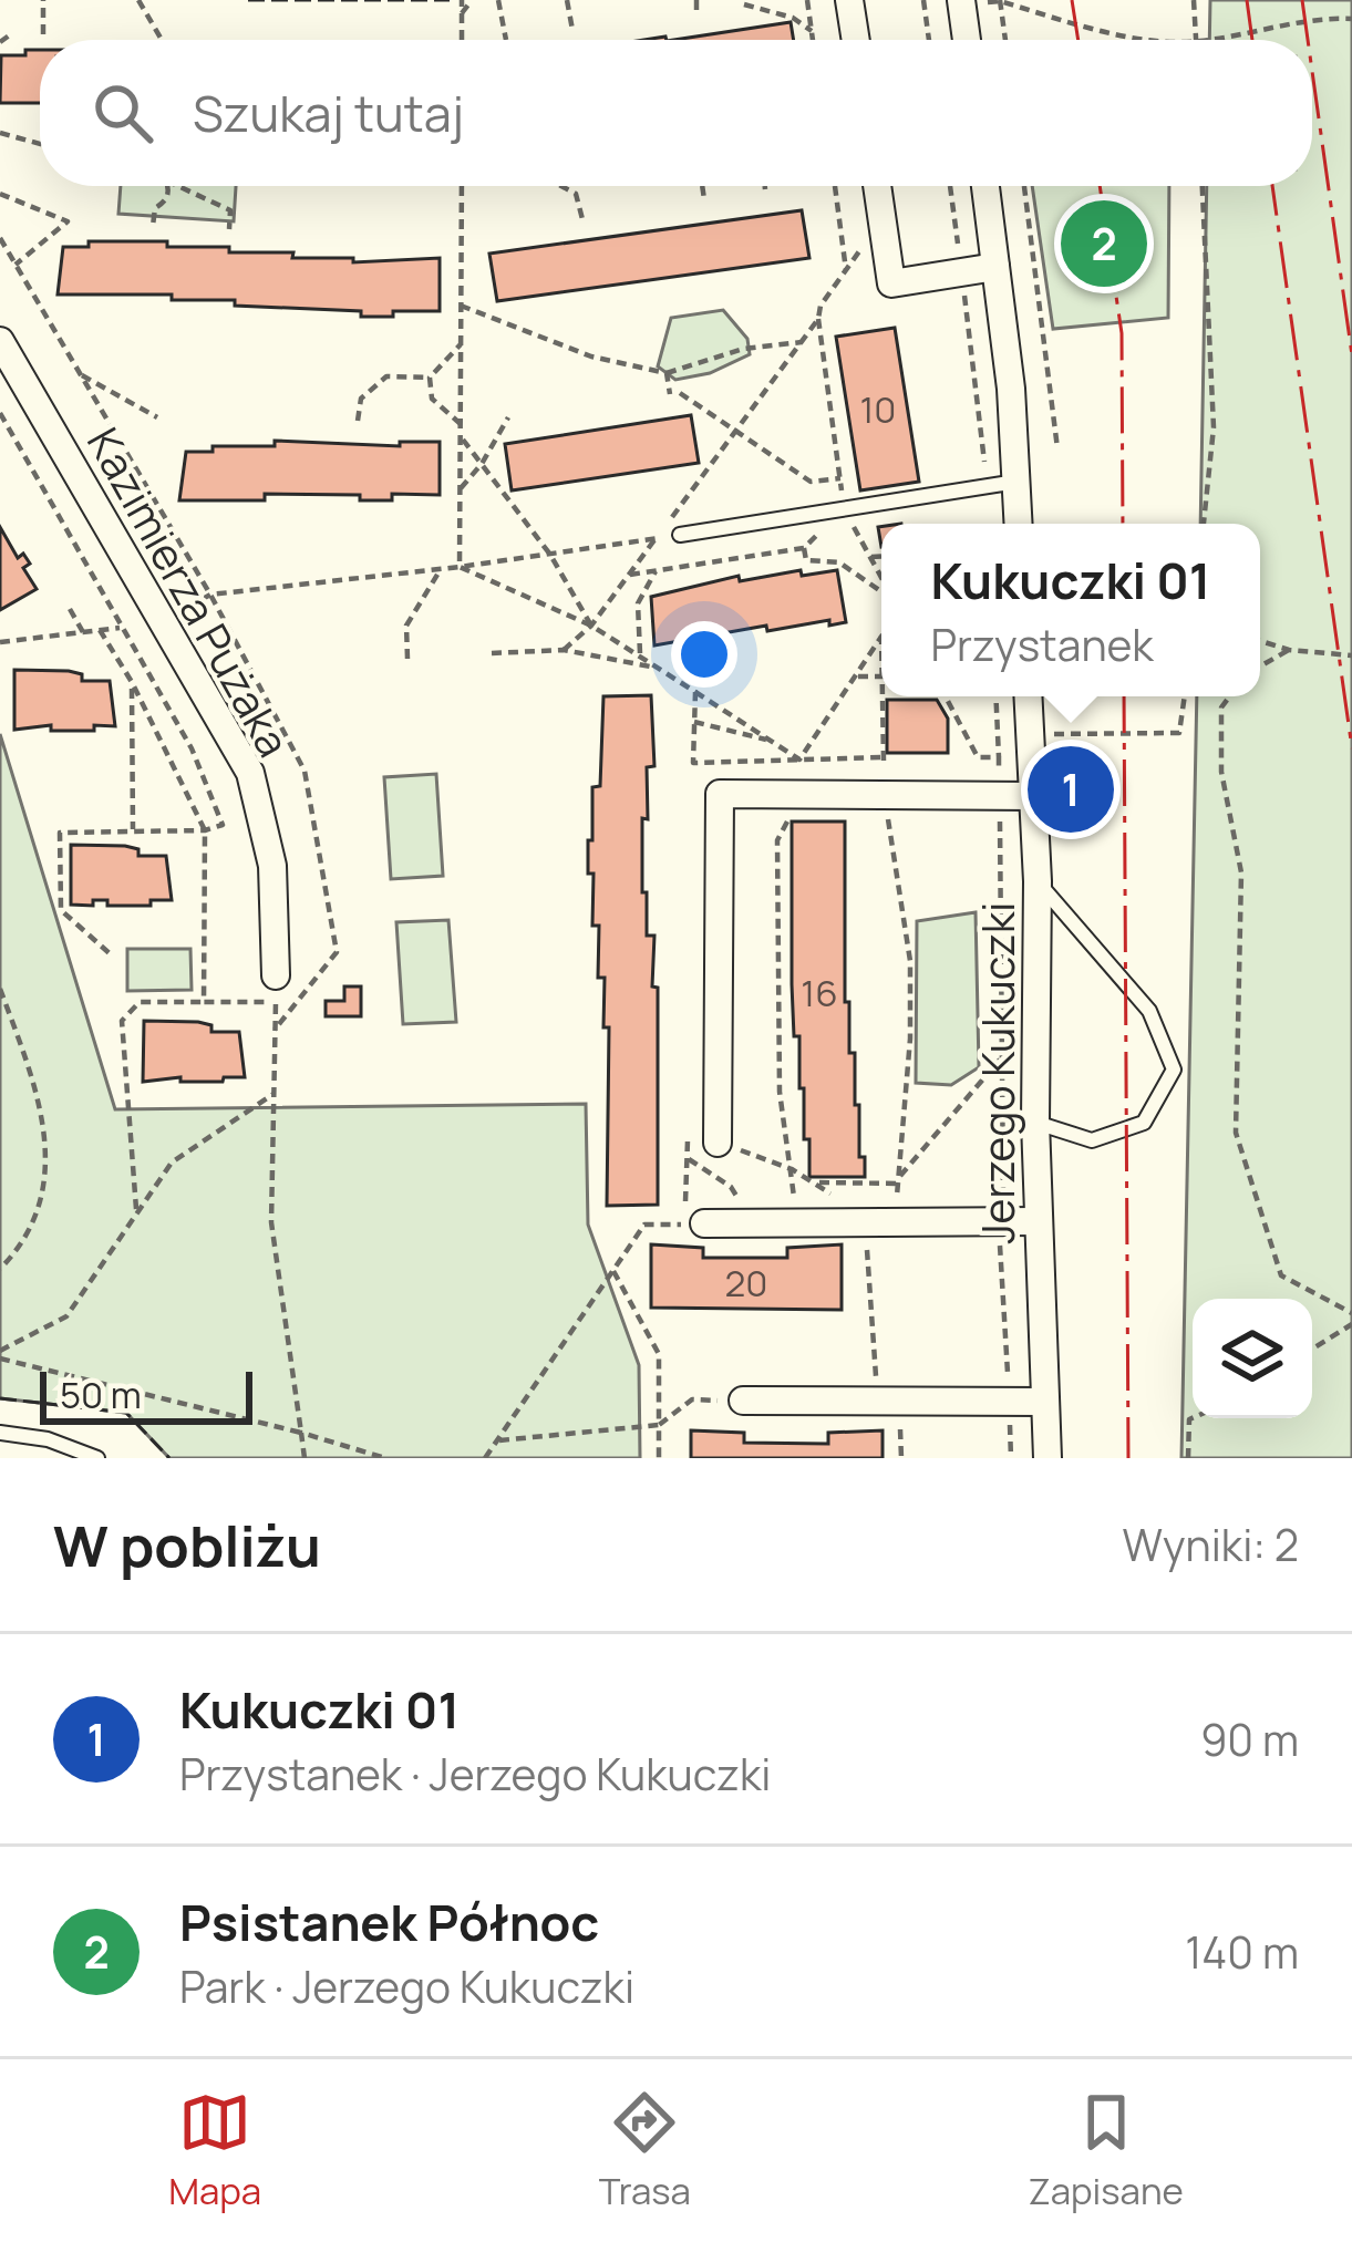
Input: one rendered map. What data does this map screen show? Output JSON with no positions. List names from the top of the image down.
{
  "streets": {
    "street": ["Kazimierza Pużaka", "Jerzego Kukuczki"]
  },
  "house_numbers": ["10", "16", "20"],
  "scale_bar": "50 m",
  "page": {
    "search": "Szukaj tutaj",
    "pins": ["2", "1"],
    "popup": ["Kukuczki 01", "Przystanek"],
    "scale": "50 m",
    "heading": ["W pobliżu", "Wyniki: 2"],
    "list": [
      {
        "mark": "1",
        "name": "Kukuczki 01",
        "note": "Przystanek · Jerzego Kukuczki",
        "value": "90 m"
      },
      {
        "mark": "2",
        "name": "Psistanek Północ",
        "note": "Park · Jerzego Kukuczki",
        "value": "140 m"
      }
    ],
    "nav": ["Mapa", "Trasa", "Zapisane"]
  }
}
